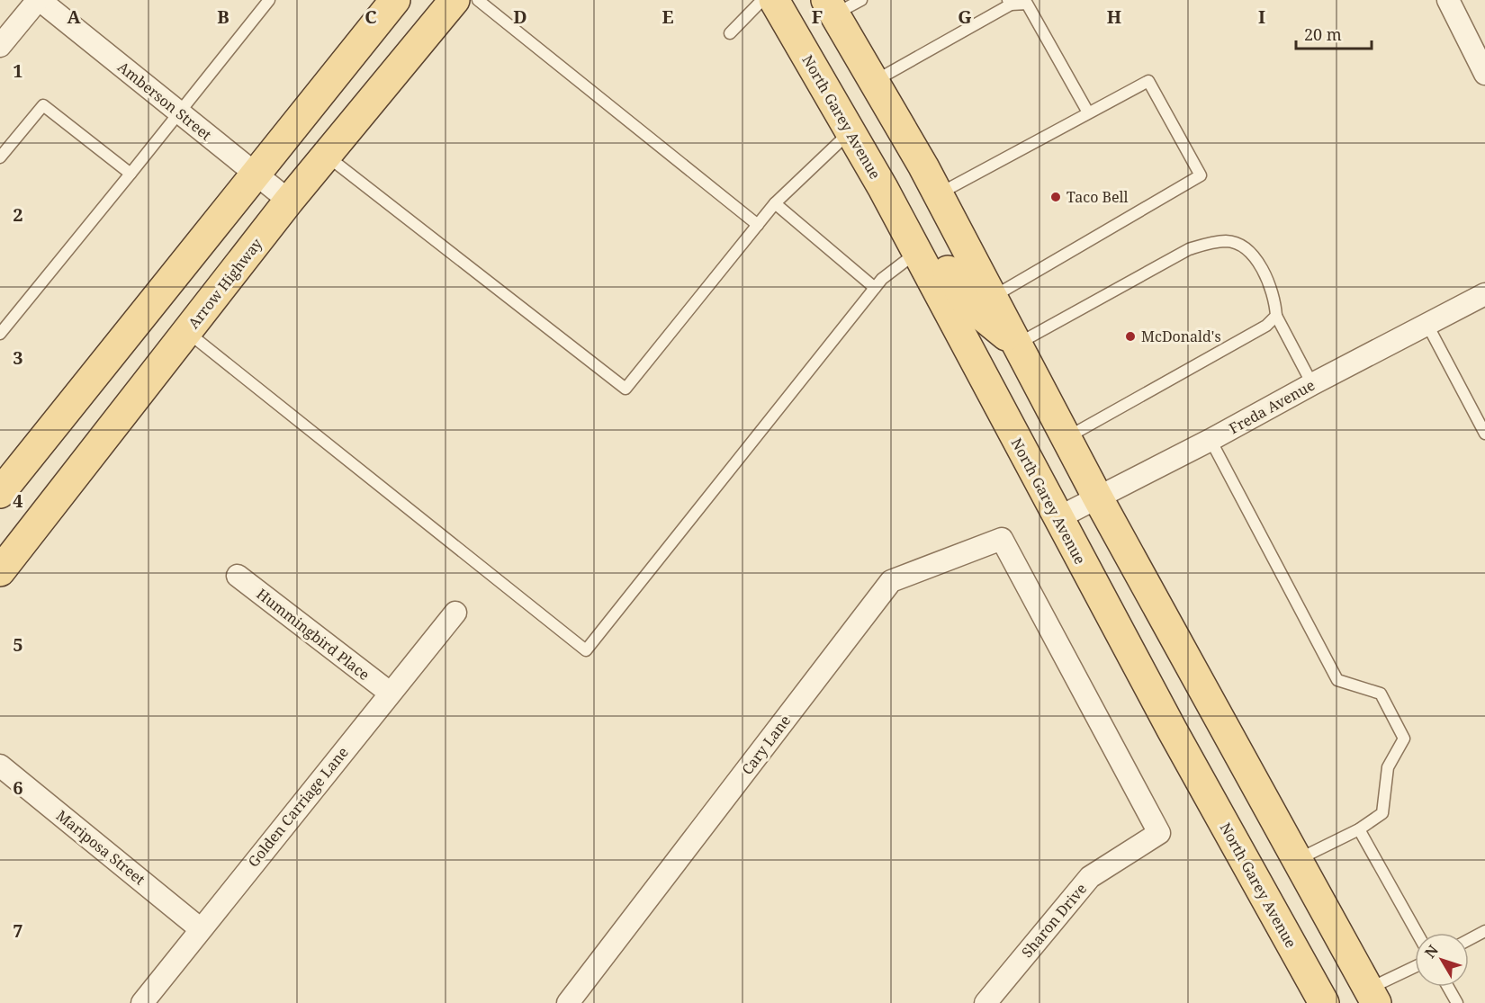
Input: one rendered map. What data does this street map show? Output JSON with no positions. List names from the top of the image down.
{
  "streets": {
    "main road": ["North Garey Avenue", "Arrow Highway"],
    "street": [
      "Amberson Street",
      "Freda Avenue",
      "Hummingbird Place",
      "Cary Lane",
      "Golden Carriage Lane",
      "Mariposa Street",
      "Sharon Drive"
    ]
  },
  "crossings": [
    ["Amberson Street", "Arrow Highway"],
    ["North Garey Avenue", "Freda Avenue"],
    ["Hummingbird Place", "Golden Carriage Lane"],
    ["Cary Lane", "Sharon Drive"],
    ["Golden Carriage Lane", "Mariposa Street"]
  ],
  "places": ["Taco Bell", "McDonald's"],
  "scale_bar": "20 m",
  "north": "top left",
  "grid": {
    "columns": [
      "A",
      "B",
      "C",
      "D",
      "E",
      "F",
      "G",
      "H",
      "I"
    ],
    "rows": [
      "1",
      "2",
      "3",
      "4",
      "5",
      "6",
      "7"
    ]
  }
}
